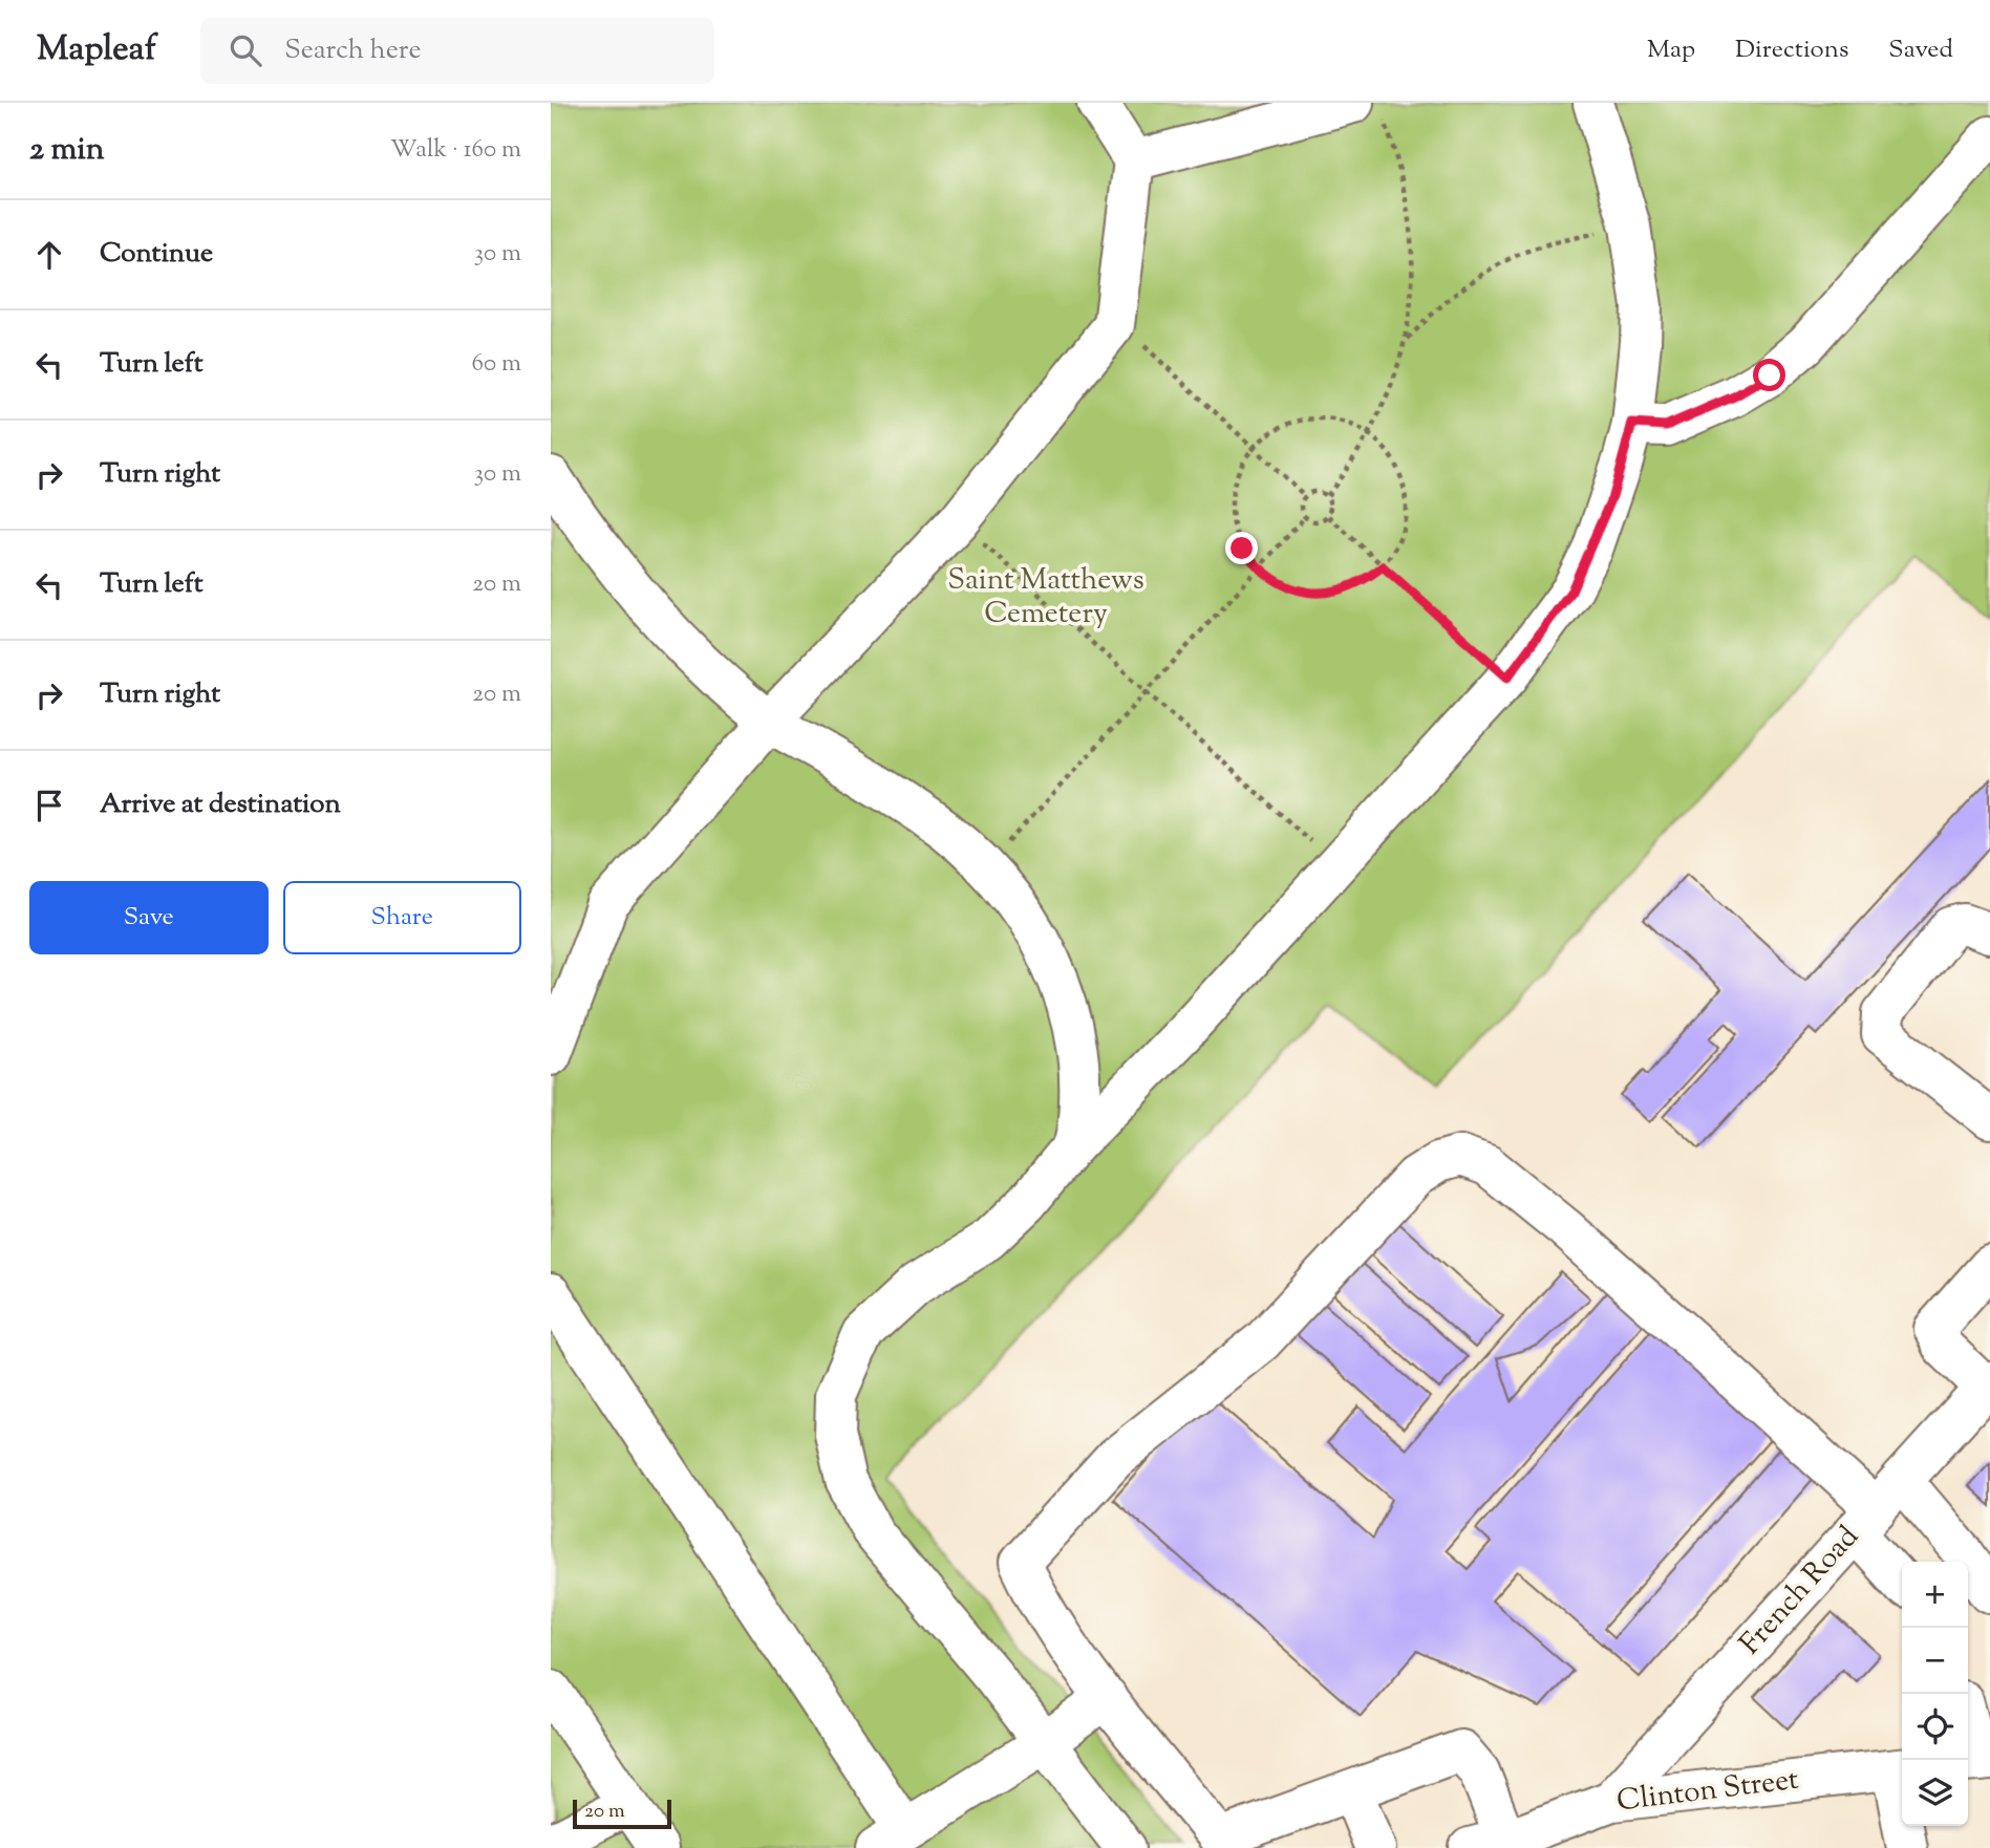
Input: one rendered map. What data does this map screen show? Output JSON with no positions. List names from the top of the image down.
{
  "streets": {
    "street": ["French Road", "Clinton Street"]
  },
  "crossings": [
    ["French Road", "Clinton Street"]
  ],
  "parks": ["Saint Matthews Cemetery"],
  "scale_bar": "20 m",
  "page": {
    "header": "Mapleaf",
    "search": "Search here",
    "nav": ["Map", "Directions", "Saved"],
    "heading": ["2 min", "Walk · 160 m"],
    "list": [
      ["Continue", "30 m"],
      ["Turn left", "60 m"],
      ["Turn right", "30 m"],
      ["Turn left", "20 m"],
      ["Turn right", "20 m"],
      "Arrive at destination"
    ],
    "buttons": ["Save", "Share"],
    "map_buttons": ["+", "−"],
    "scale": "20 m"
  }
}
